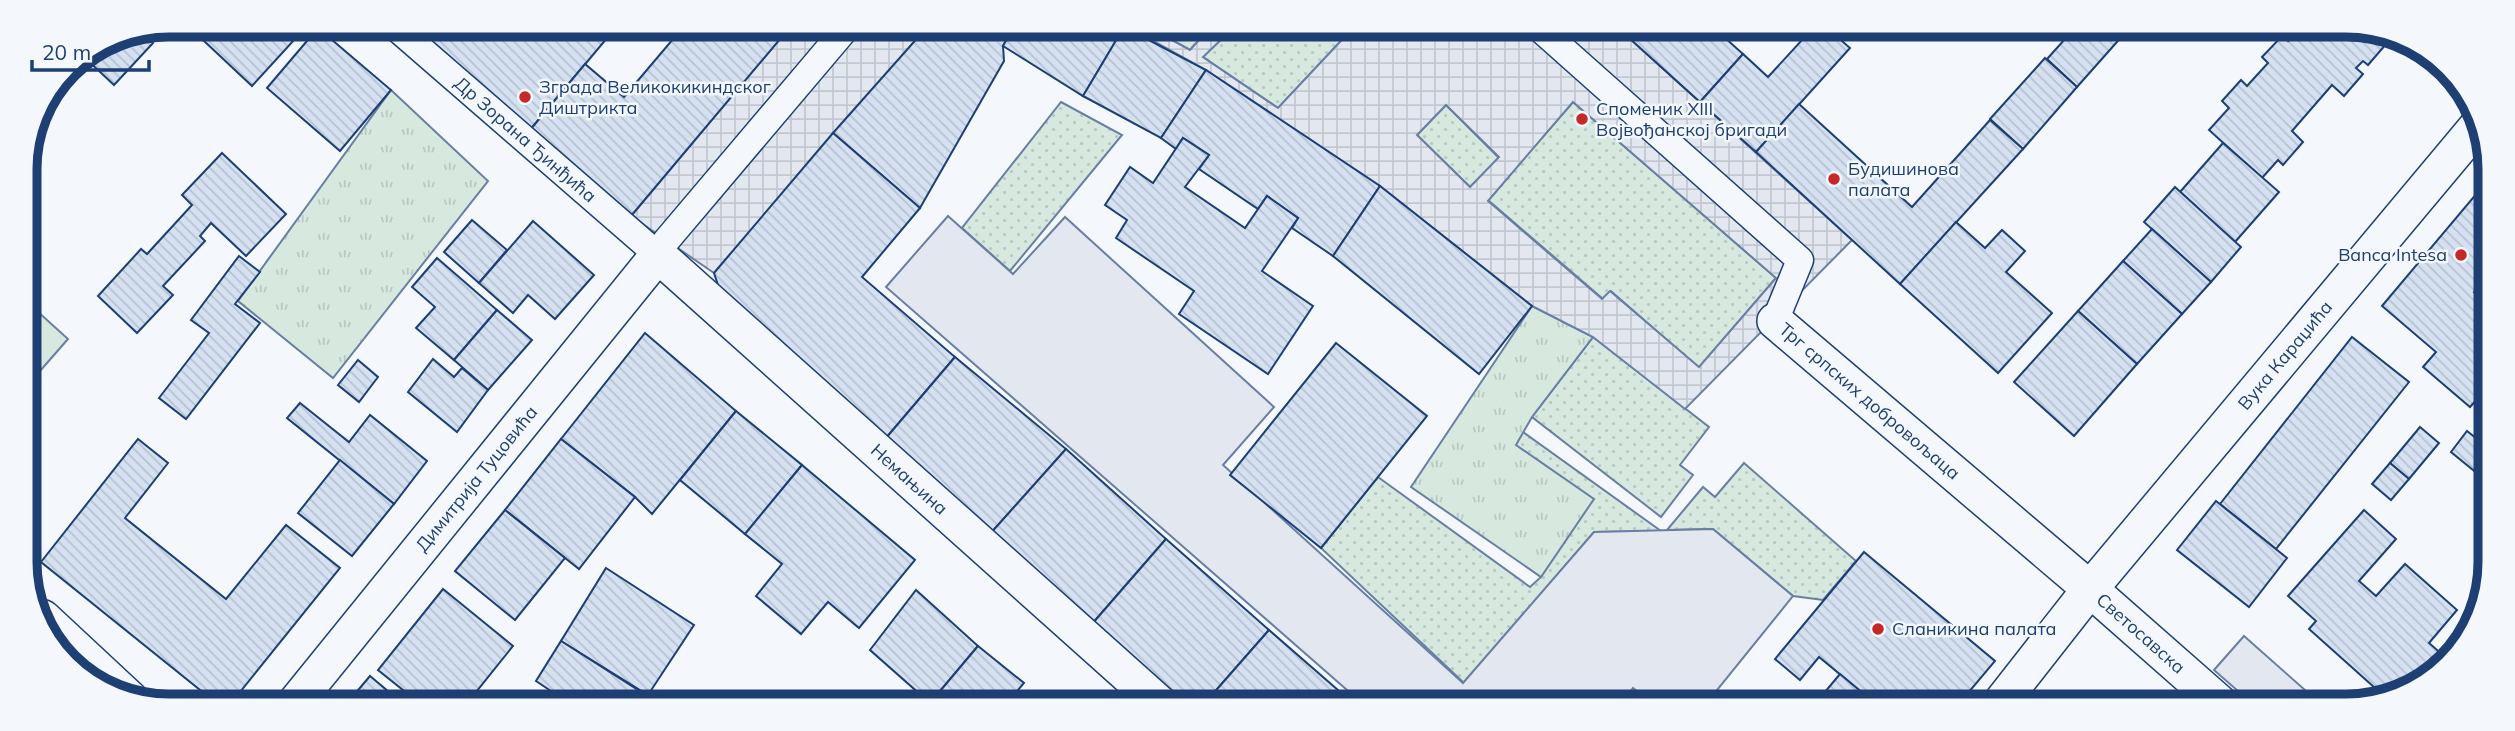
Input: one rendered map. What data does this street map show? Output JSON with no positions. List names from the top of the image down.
{
  "streets": {
    "street": [
      "Др Зорана Ђинђића",
      "Вука Караџића",
      "Трг српских добровољаца",
      "Димитрија Туцовића",
      "Немањина",
      "Светосавска"
    ]
  },
  "crossings": [
    ["Др Зорана Ђинђића", "Димитрија Туцовића"],
    ["Др Зорана Ђинђића", "Немањина"],
    ["Вука Караџића", "Трг српских добровољаца"],
    ["Вука Караџића", "Светосавска"],
    ["Трг српских добровољаца", "Светосавска"],
    ["Димитрија Туцовића", "Немањина"]
  ],
  "places": [
    "Зграда Великокикиндског Диштрикта",
    "Споменик XIII Војвођанској бригади",
    "Будишинова палата",
    "Banca Intesa",
    "Сланикина палата"
  ],
  "scale_bar": "20 m"
}
